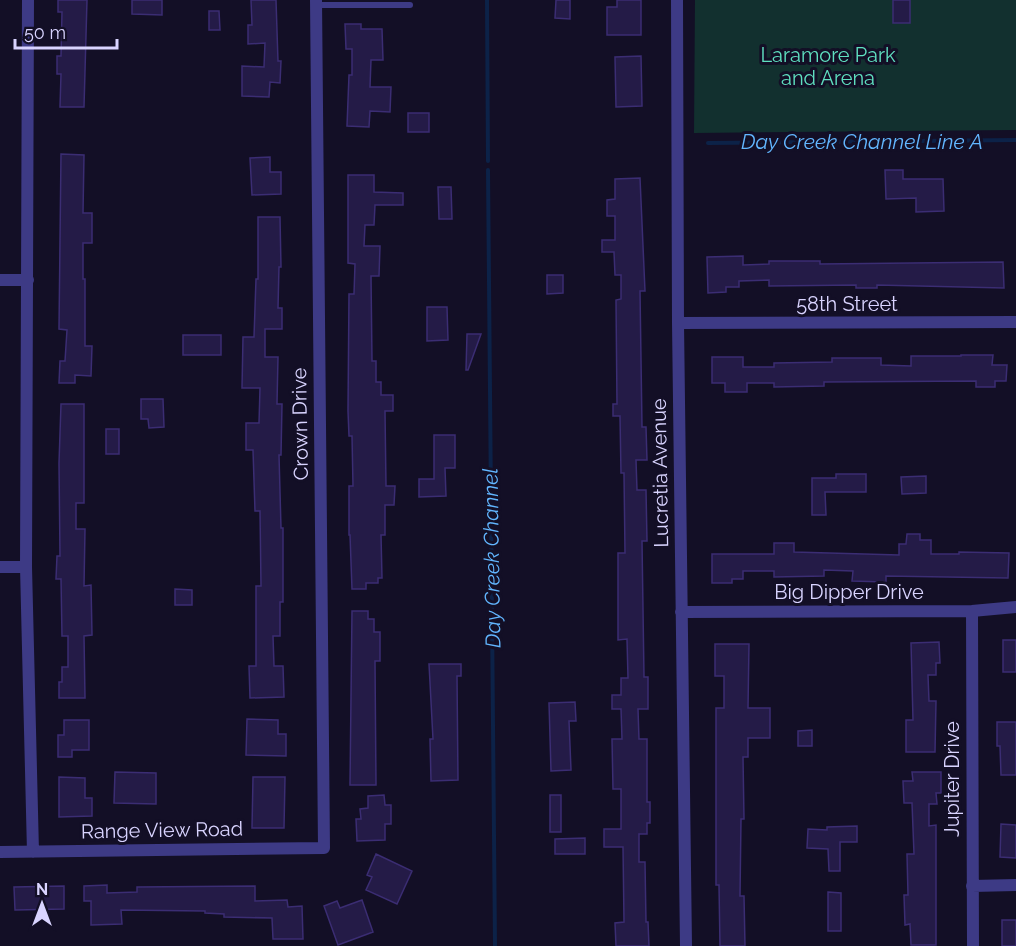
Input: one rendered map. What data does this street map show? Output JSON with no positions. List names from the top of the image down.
{
  "streets": {
    "street": [
      "58th Street",
      "Crown Drive",
      "Lucretia Avenue",
      "Big Dipper Drive",
      "Jupiter Drive",
      "Range View Road"
    ]
  },
  "crossings": [
    ["58th Street", "Lucretia Avenue"],
    ["Crown Drive", "Range View Road"],
    ["Lucretia Avenue", "Big Dipper Drive"],
    ["Big Dipper Drive", "Jupiter Drive"]
  ],
  "water": ["Day Creek Channel Line A", "Day Creek Channel"],
  "parks": ["Laramore Park and Arena"],
  "scale_bar": "50 m",
  "north": "top"
}
